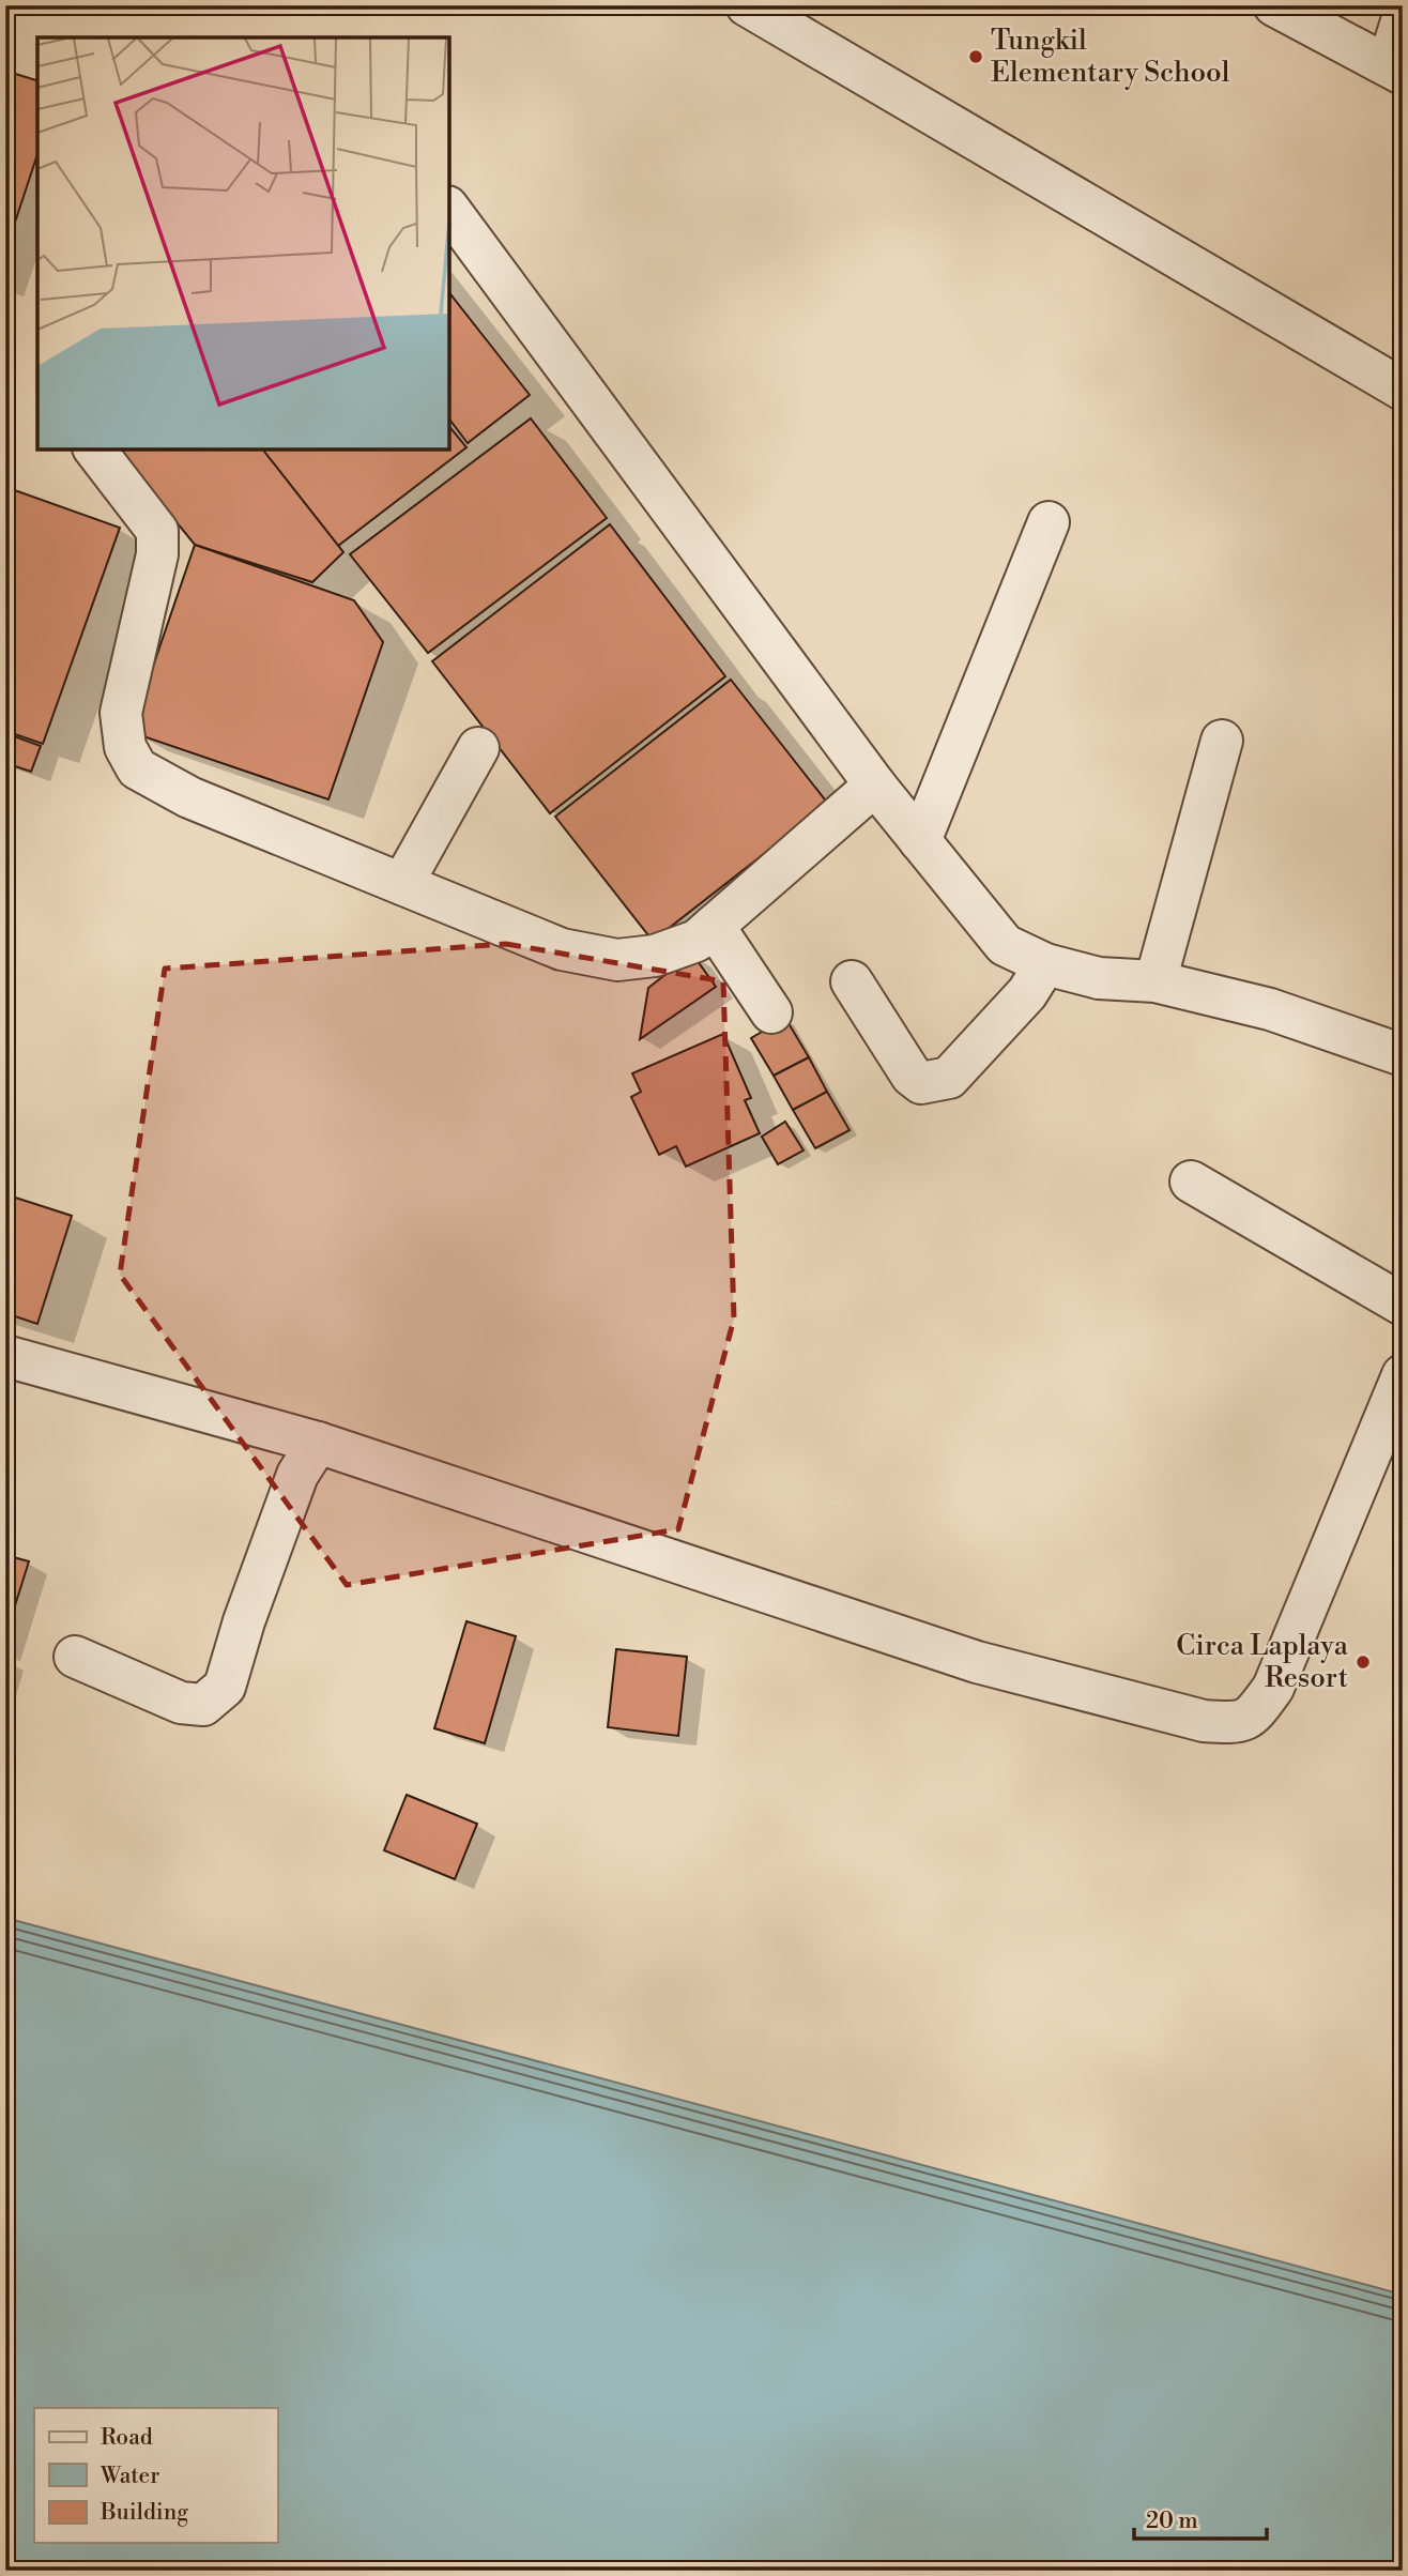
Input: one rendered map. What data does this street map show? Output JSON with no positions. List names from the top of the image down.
{
  "places": ["Tungkil Elementary School", "Circa Laplaya Resort"],
  "legend": ["Road", "Water", "Building"],
  "scale_bar": "20 m"
}
